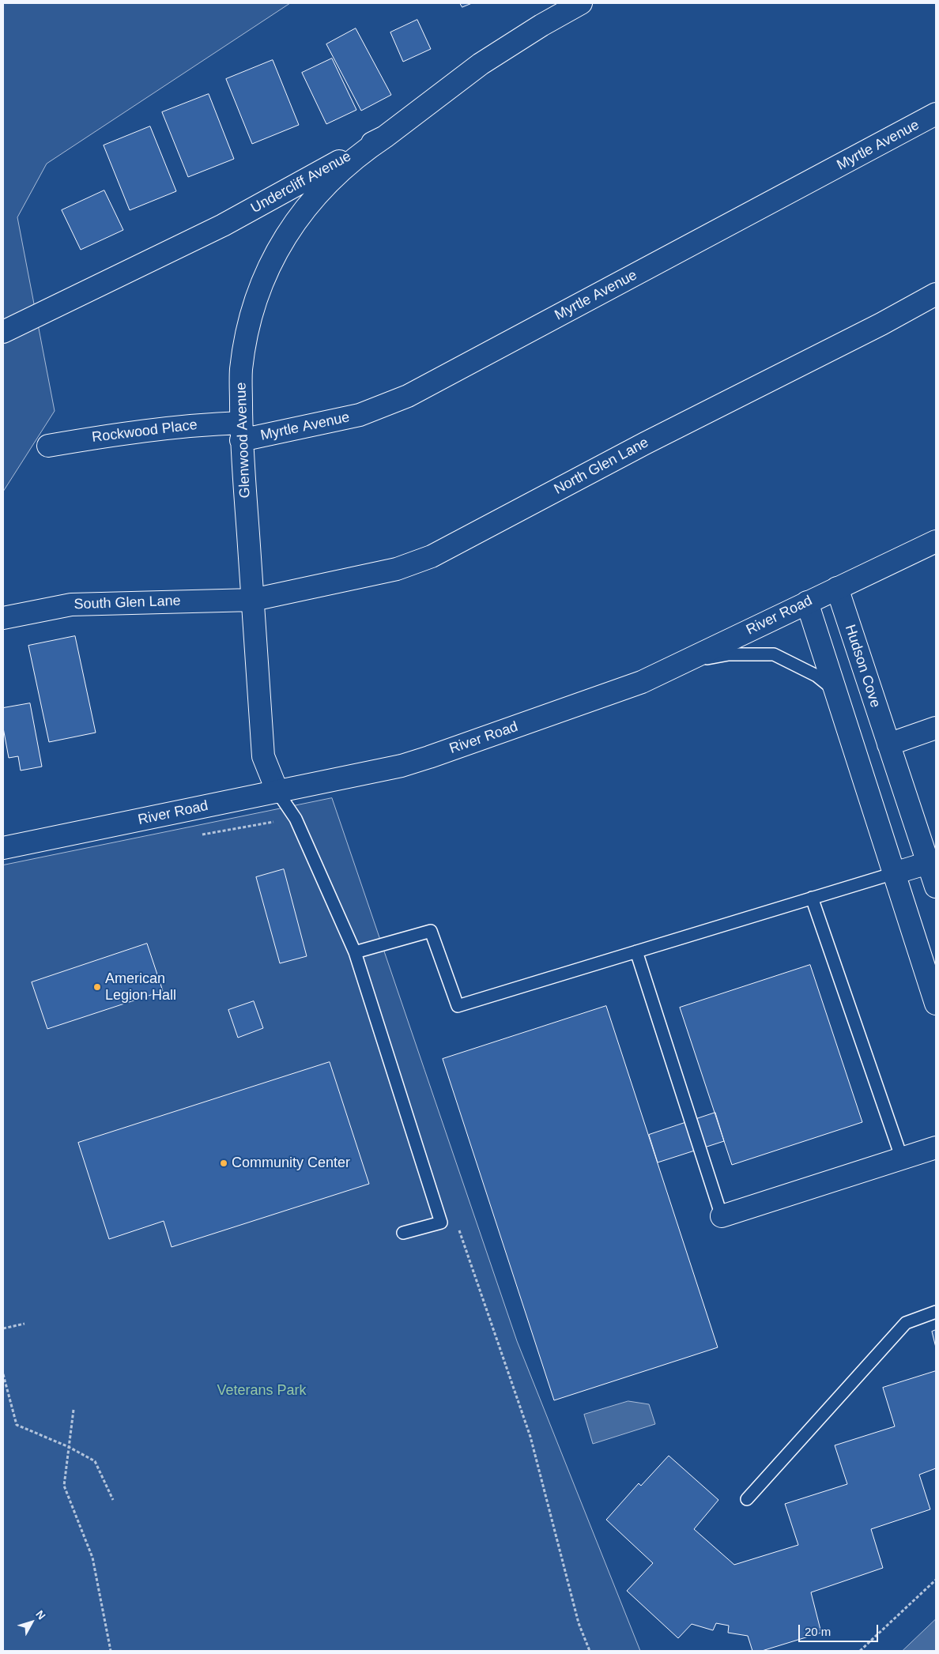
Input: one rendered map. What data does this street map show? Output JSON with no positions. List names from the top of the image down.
{
  "streets": {
    "street": [
      "Myrtle Avenue",
      "Undercliff Avenue",
      "Rockwood Place",
      "Glenwood Avenue",
      "North Glen Lane",
      "South Glen Lane",
      "River Road",
      "Hudson Cove"
    ]
  },
  "crossings": [
    ["Myrtle Avenue", "Rockwood Place"],
    ["Myrtle Avenue", "Glenwood Avenue"],
    ["Undercliff Avenue", "Glenwood Avenue"],
    ["Rockwood Place", "Glenwood Avenue"],
    ["Glenwood Avenue", "North Glen Lane"],
    ["Glenwood Avenue", "South Glen Lane"],
    ["Glenwood Avenue", "River Road"],
    ["North Glen Lane", "South Glen Lane"],
    ["River Road", "Hudson Cove"]
  ],
  "parks": ["Veterans Park"],
  "places": ["American Legion Hall", "Community Center"],
  "scale_bar": "20 m",
  "north": "top right"
}
